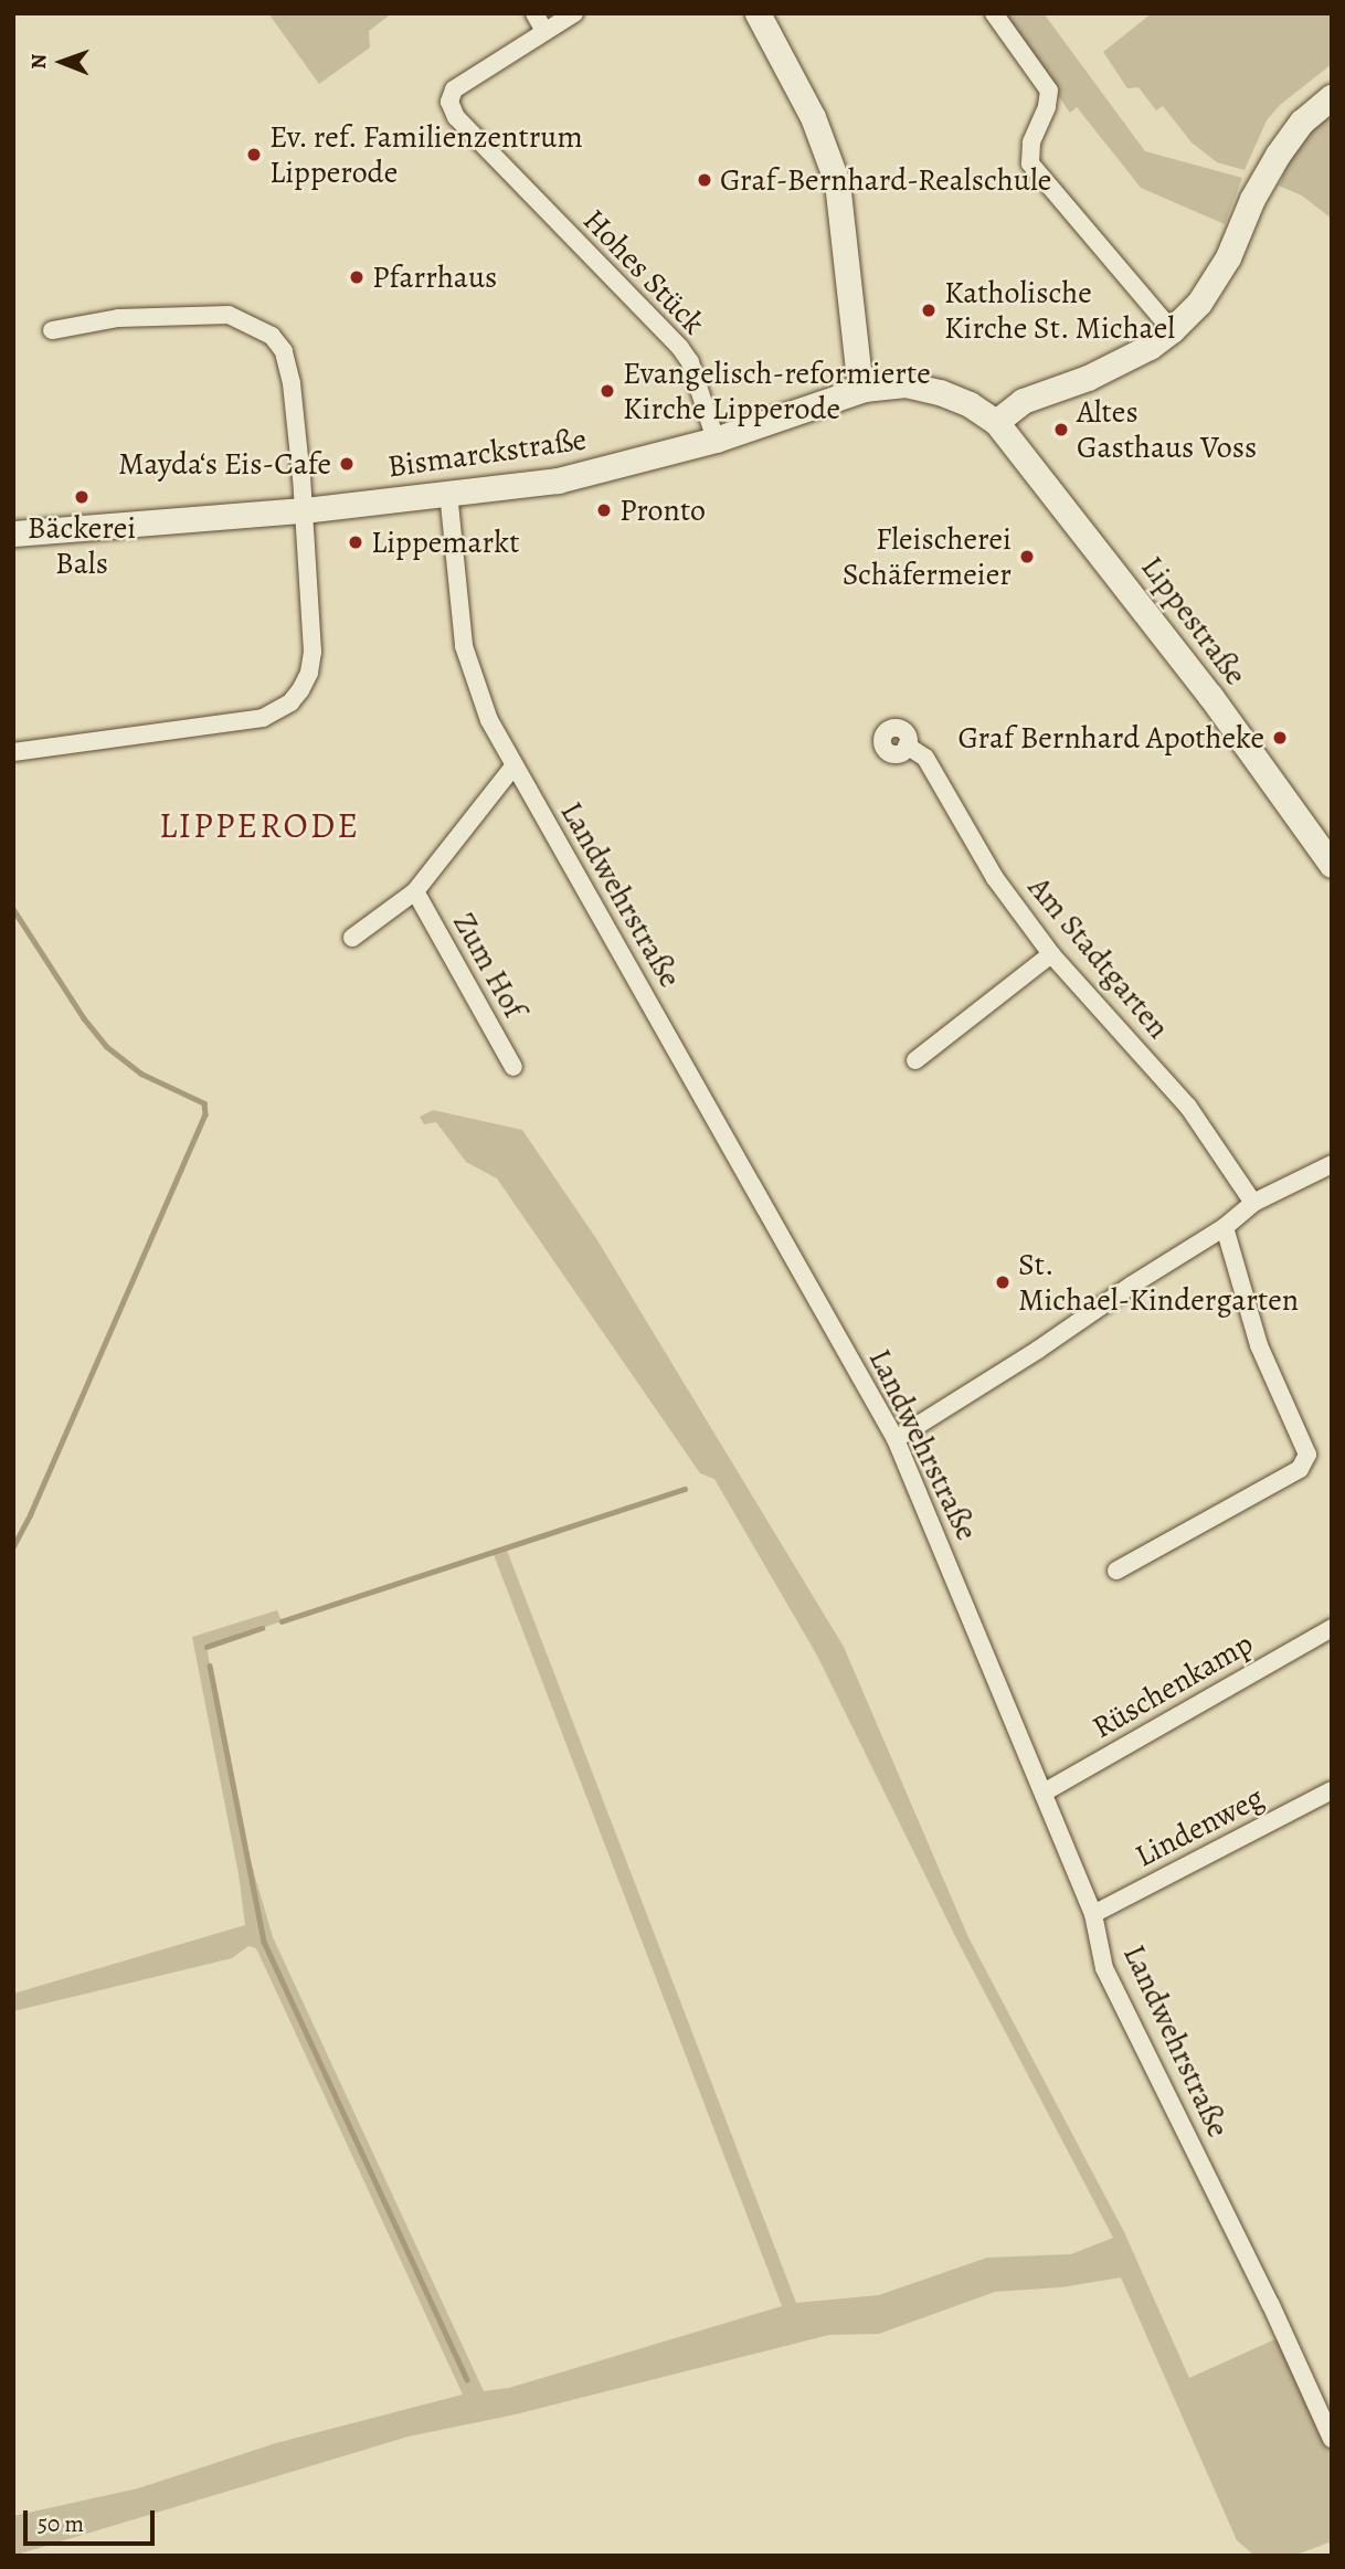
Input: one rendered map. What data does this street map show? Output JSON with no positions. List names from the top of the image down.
{
  "streets": {
    "main road": ["Bismarckstraße", "Lippestraße"],
    "street": [
      "Hohes Stück",
      "Landwehrstraße",
      "Am Stadtgarten",
      "Zum Hof",
      "Rüschenkamp",
      "Lindenweg"
    ]
  },
  "crossings": [
    ["Hohes Stück", "Bismarckstraße"],
    ["Bismarckstraße", "Lippestraße"],
    ["Bismarckstraße", "Landwehrstraße"],
    ["Landwehrstraße", "Zum Hof"],
    ["Landwehrstraße", "Rüschenkamp"],
    ["Landwehrstraße", "Lindenweg"]
  ],
  "districts": ["LIPPERODE"],
  "places": [
    "Ev. ref. Familienzentrum Lipperode",
    "Graf-Bernhard-Realschule",
    "Pfarrhaus",
    "Katholische Kirche St. Michael",
    "Evangelisch-reformierte Kirche Lipperode",
    "Altes Gasthaus Voss",
    "Mayda‘s Eis-Cafe",
    "Bäckerei Bals",
    "Pronto",
    "Lippemarkt",
    "Fleischerei Schäfermeier",
    "Graf Bernhard Apotheke",
    "St. Michael-Kindergarten"
  ],
  "scale_bar": "50 m",
  "north": "left"
}
